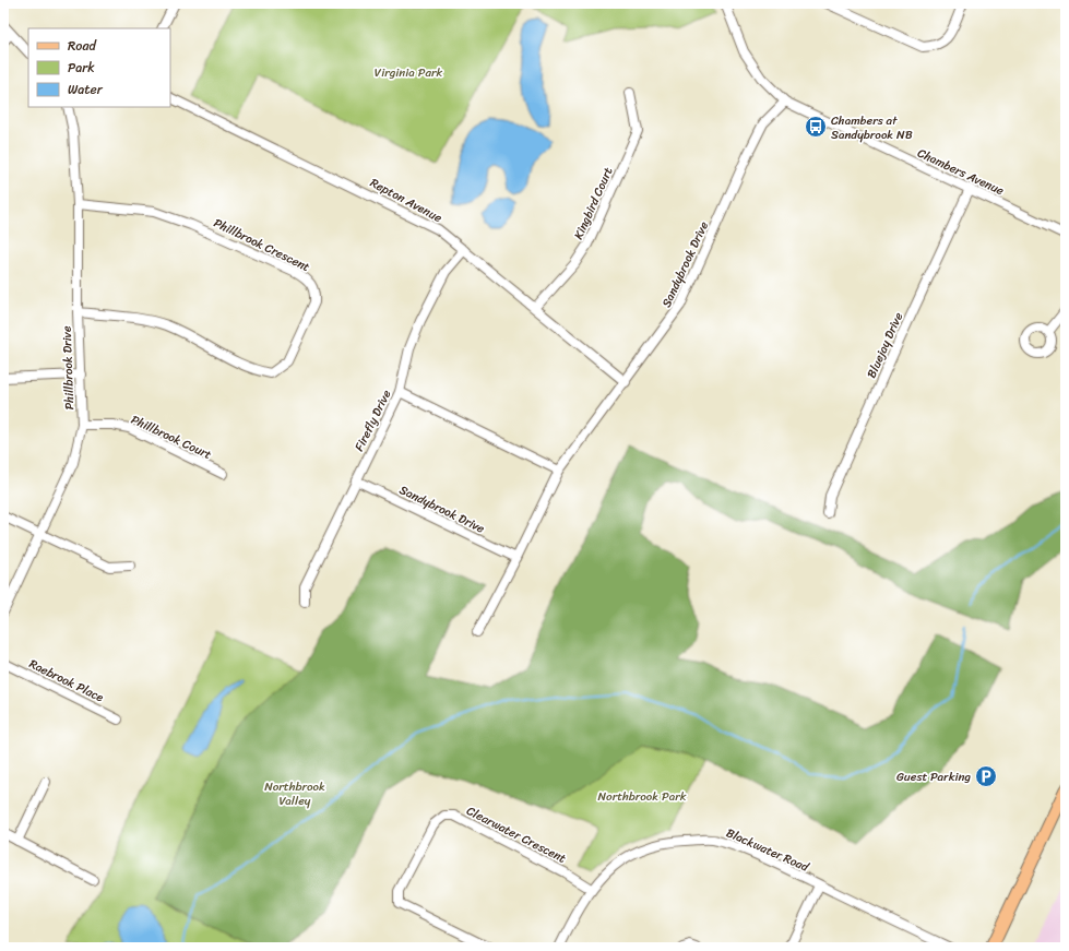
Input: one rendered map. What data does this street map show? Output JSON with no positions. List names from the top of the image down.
{
  "streets": {
    "street": [
      "Chambers Avenue",
      "Repton Avenue",
      "Kingbird Court",
      "Phillbrook Crescent",
      "Sandybrook Drive",
      "Bluejay Drive",
      "Phillbrook Drive",
      "Firefly Drive",
      "Phillbrook Court",
      "Raebrook Place",
      "Clearwater Crescent",
      "Blackwater Road"
    ]
  },
  "crossings": [
    ["Chambers Avenue", "Sandybrook Drive"],
    ["Chambers Avenue", "Bluejay Drive"],
    ["Repton Avenue", "Kingbird Court"],
    ["Repton Avenue", "Sandybrook Drive"],
    ["Repton Avenue", "Firefly Drive"],
    ["Phillbrook Crescent", "Phillbrook Drive"],
    ["Sandybrook Drive", "Firefly Drive"],
    ["Phillbrook Drive", "Phillbrook Court"],
    ["Clearwater Crescent", "Blackwater Road"]
  ],
  "parks": ["Virginia Park", "Northbrook Valley", "Northbrook Park"],
  "places": {
    "bus stop": ["Chambers at Sandybrook NB"],
    "parking": ["Guest Parking"]
  },
  "legend": ["Road", "Park", "Water"]
}
